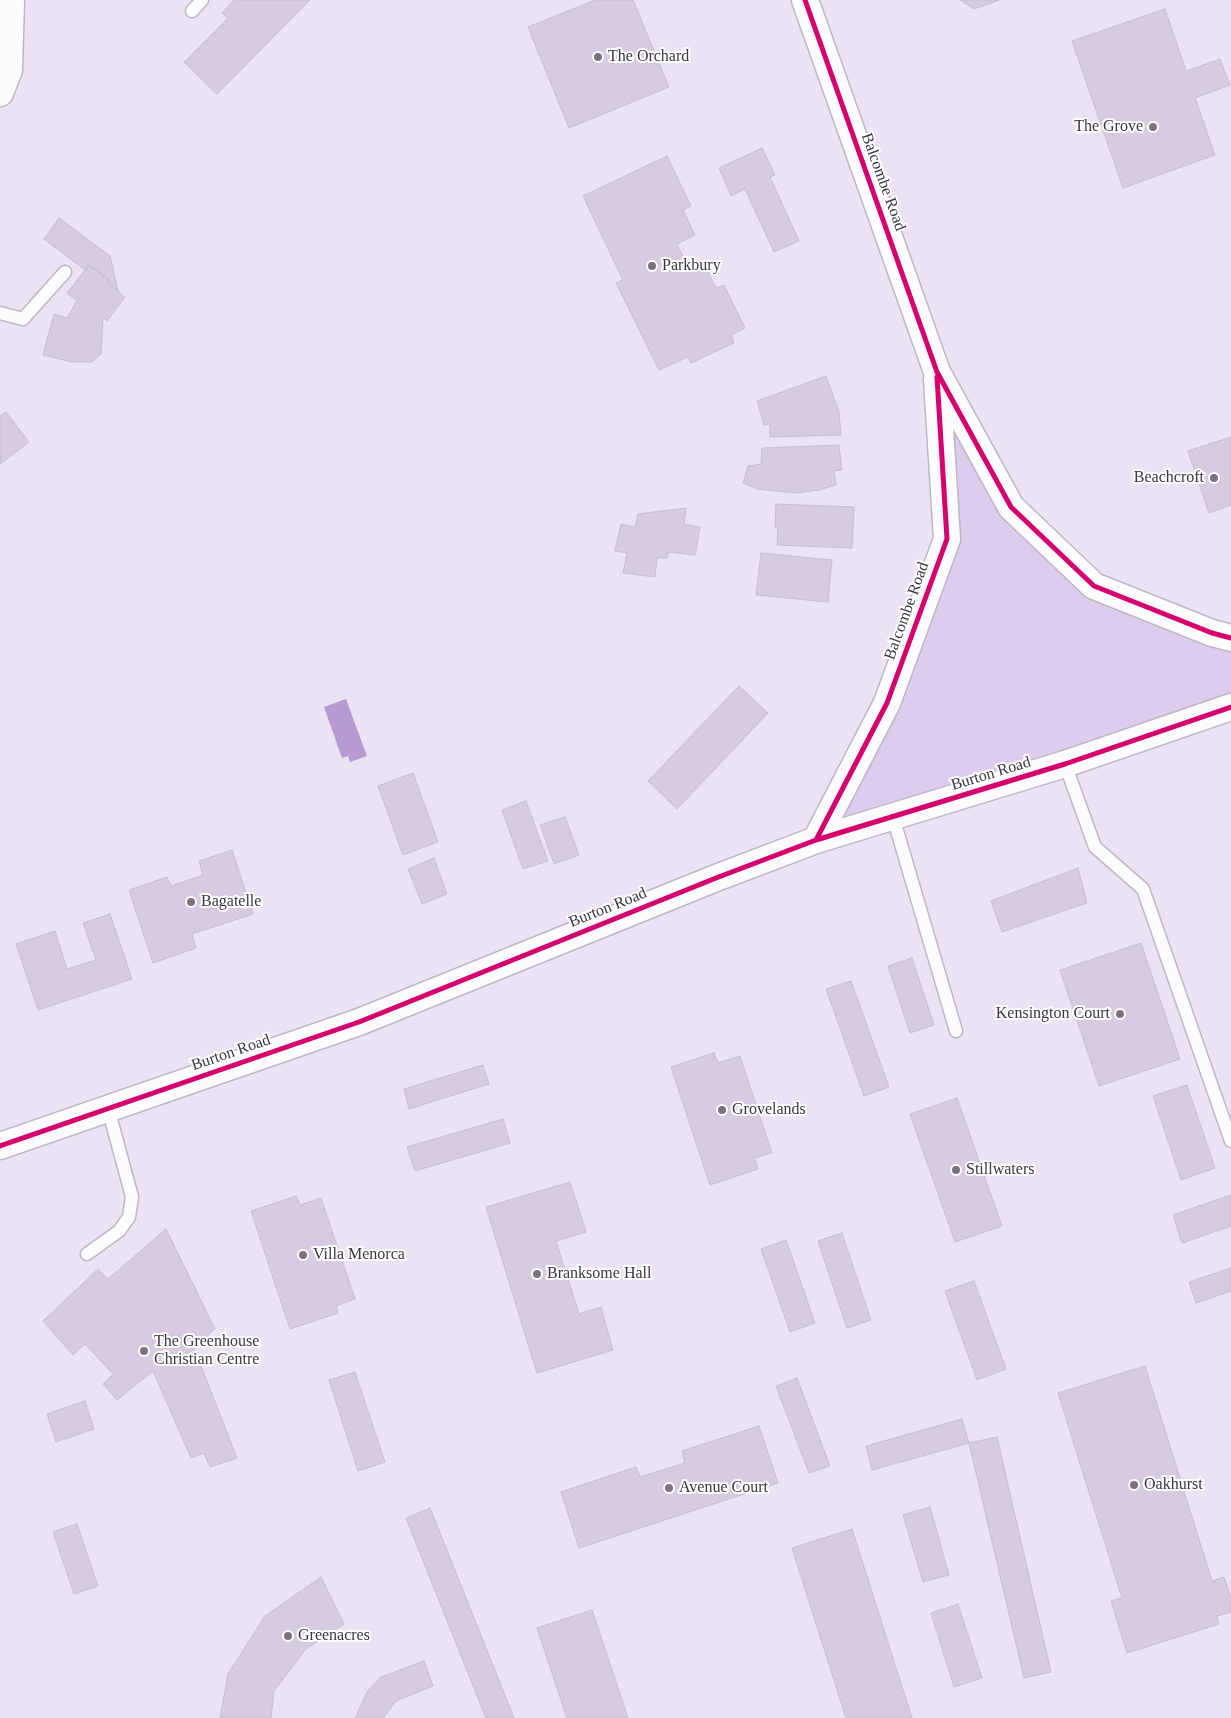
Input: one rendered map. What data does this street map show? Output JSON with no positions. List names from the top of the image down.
{
  "streets": {
    "street": ["Balcombe Road", "Burton Road"]
  },
  "crossings": [
    ["Balcombe Road", "Burton Road"]
  ],
  "places": [
    "The Orchard",
    "The Grove",
    "Parkbury",
    "Beachcroft",
    "Bagatelle",
    "Kensington Court",
    "Grovelands",
    "Stillwaters",
    "Villa Menorca",
    "Branksome Hall",
    "The Greenhouse Christian Centre",
    "Oakhurst",
    "Avenue Court",
    "Greenacres"
  ]
}
